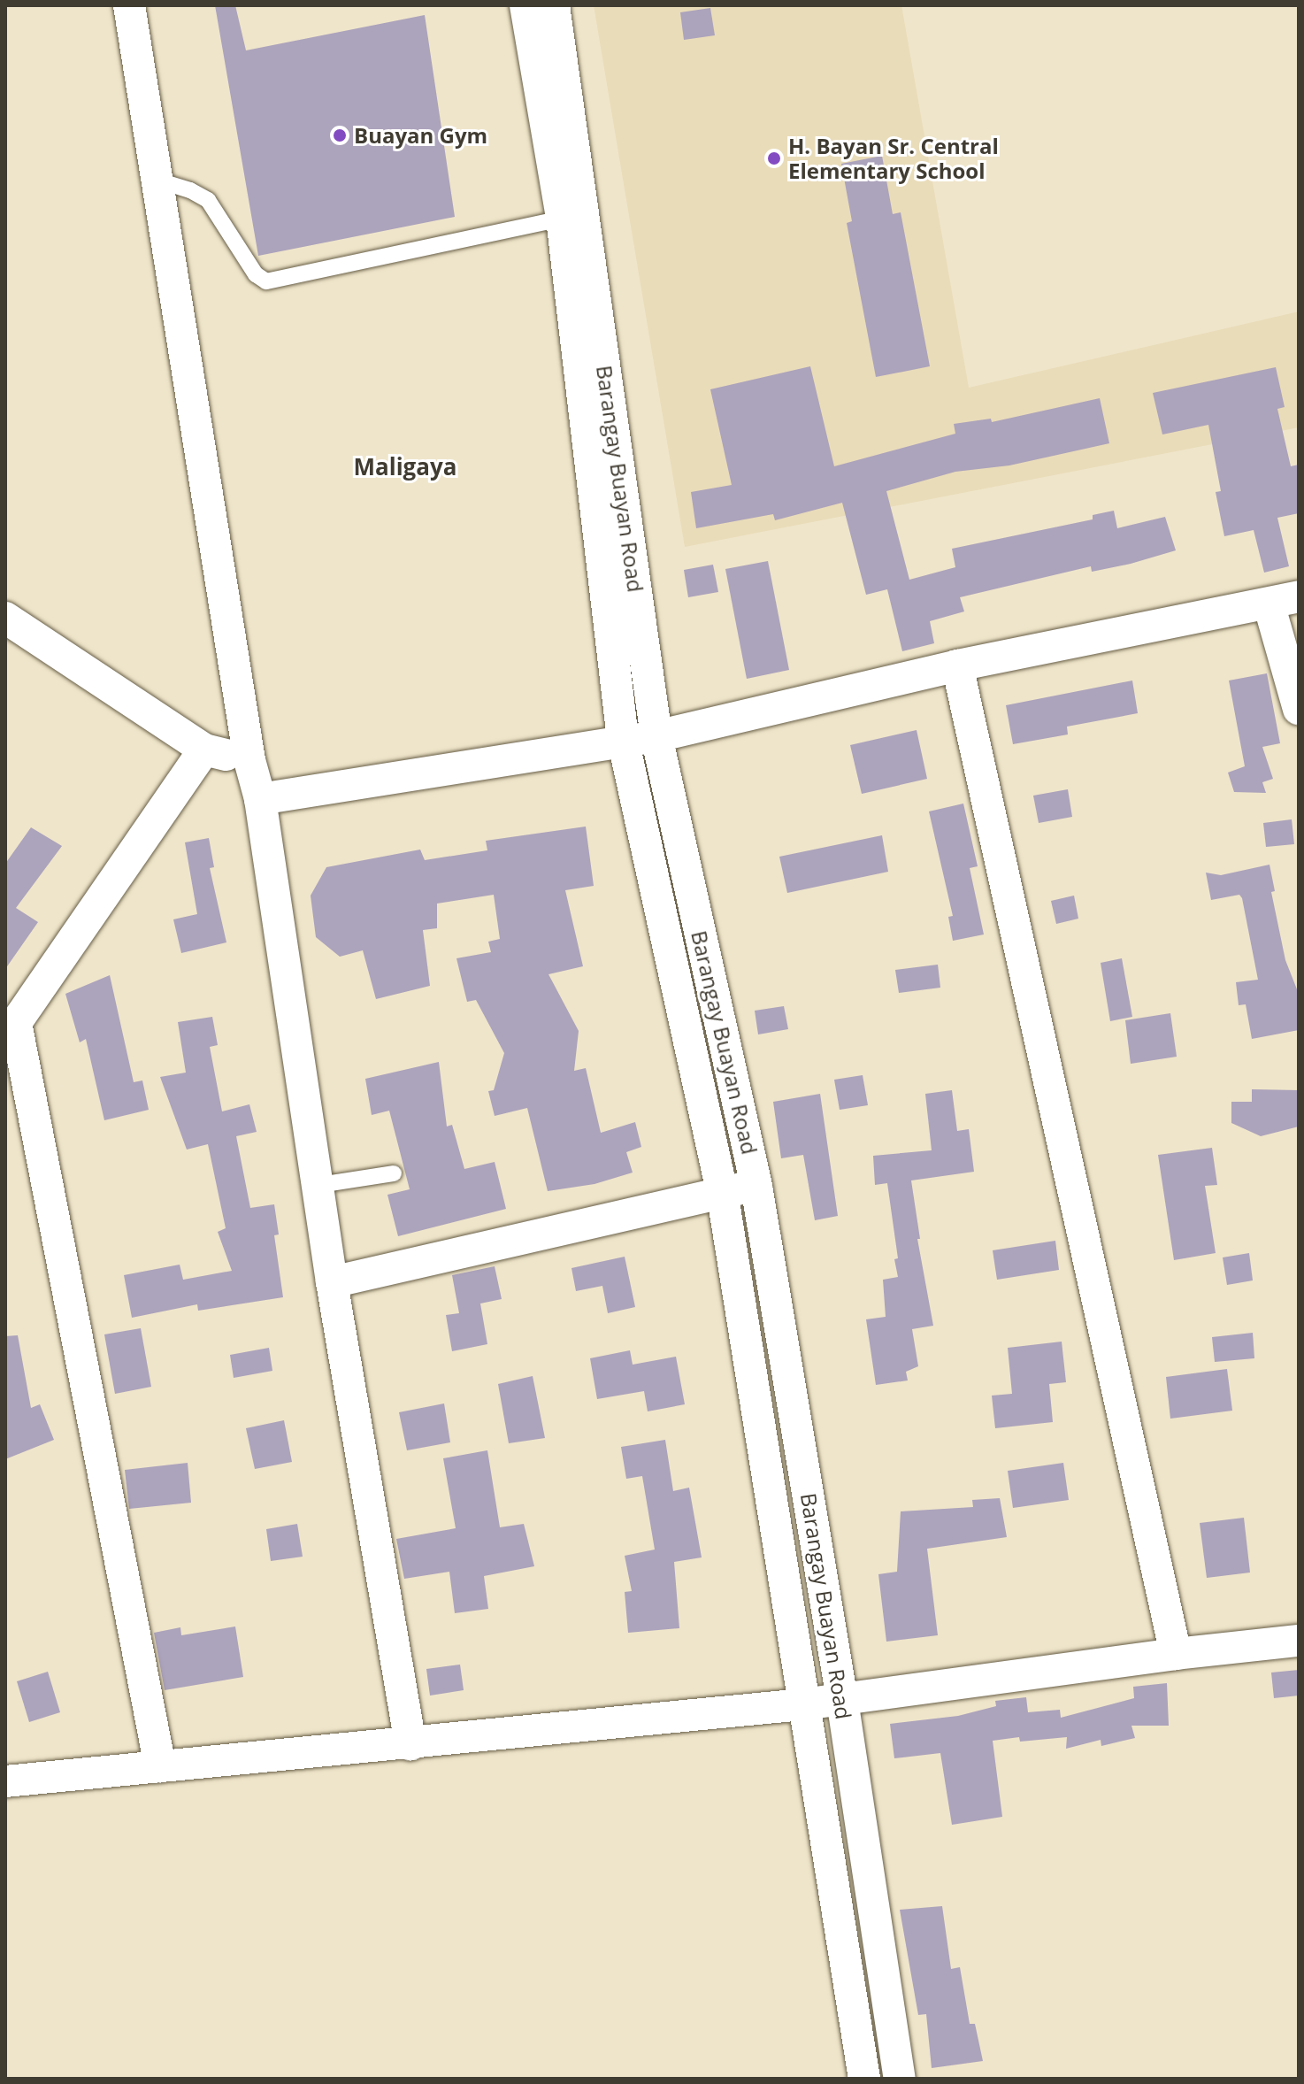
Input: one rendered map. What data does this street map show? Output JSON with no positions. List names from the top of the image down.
{
  "streets": {
    "street": ["Barangay Buayan Road"]
  },
  "districts": ["Maligaya"],
  "places": ["Buayan Gym", "H. Bayan Sr. Central Elementary School"]
}
